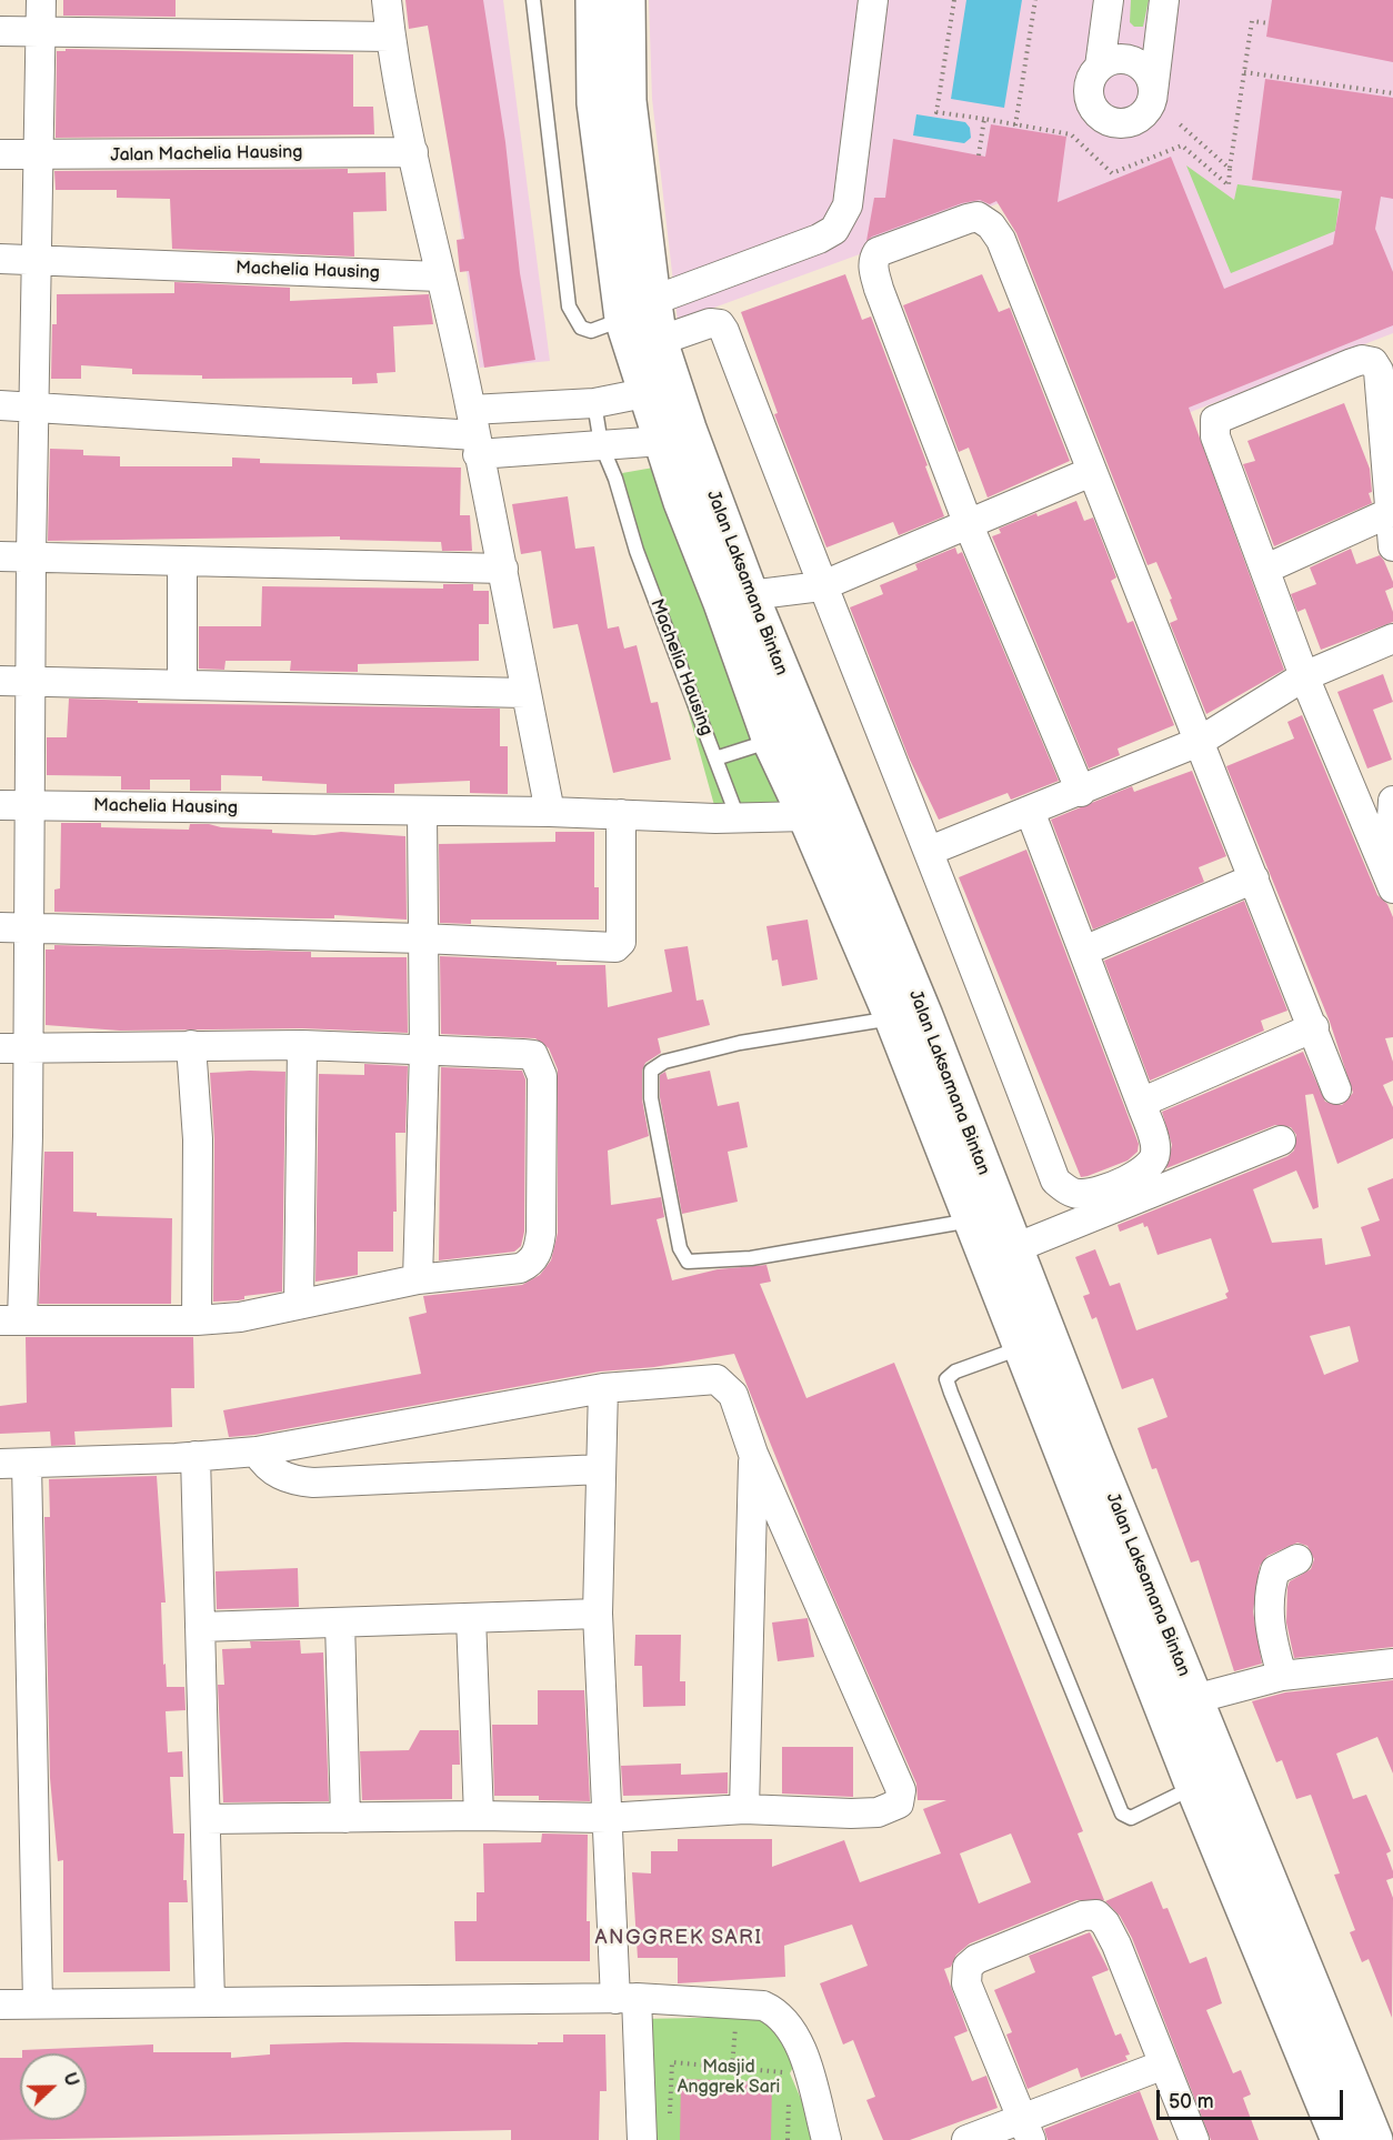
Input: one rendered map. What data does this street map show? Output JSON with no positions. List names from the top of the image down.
{
  "streets": {
    "main road": ["Jalan Laksamana Bintan"],
    "street": ["Jalan Machelia Hausing", "Machelia Hausing"]
  },
  "crossings": [
    ["Machelia Hausing", "Jalan Laksamana Bintan"]
  ],
  "districts": ["ANGGREK SARI"],
  "parks": ["Masjid Anggrek Sari"],
  "scale_bar": "50 m",
  "north": "right"
}
